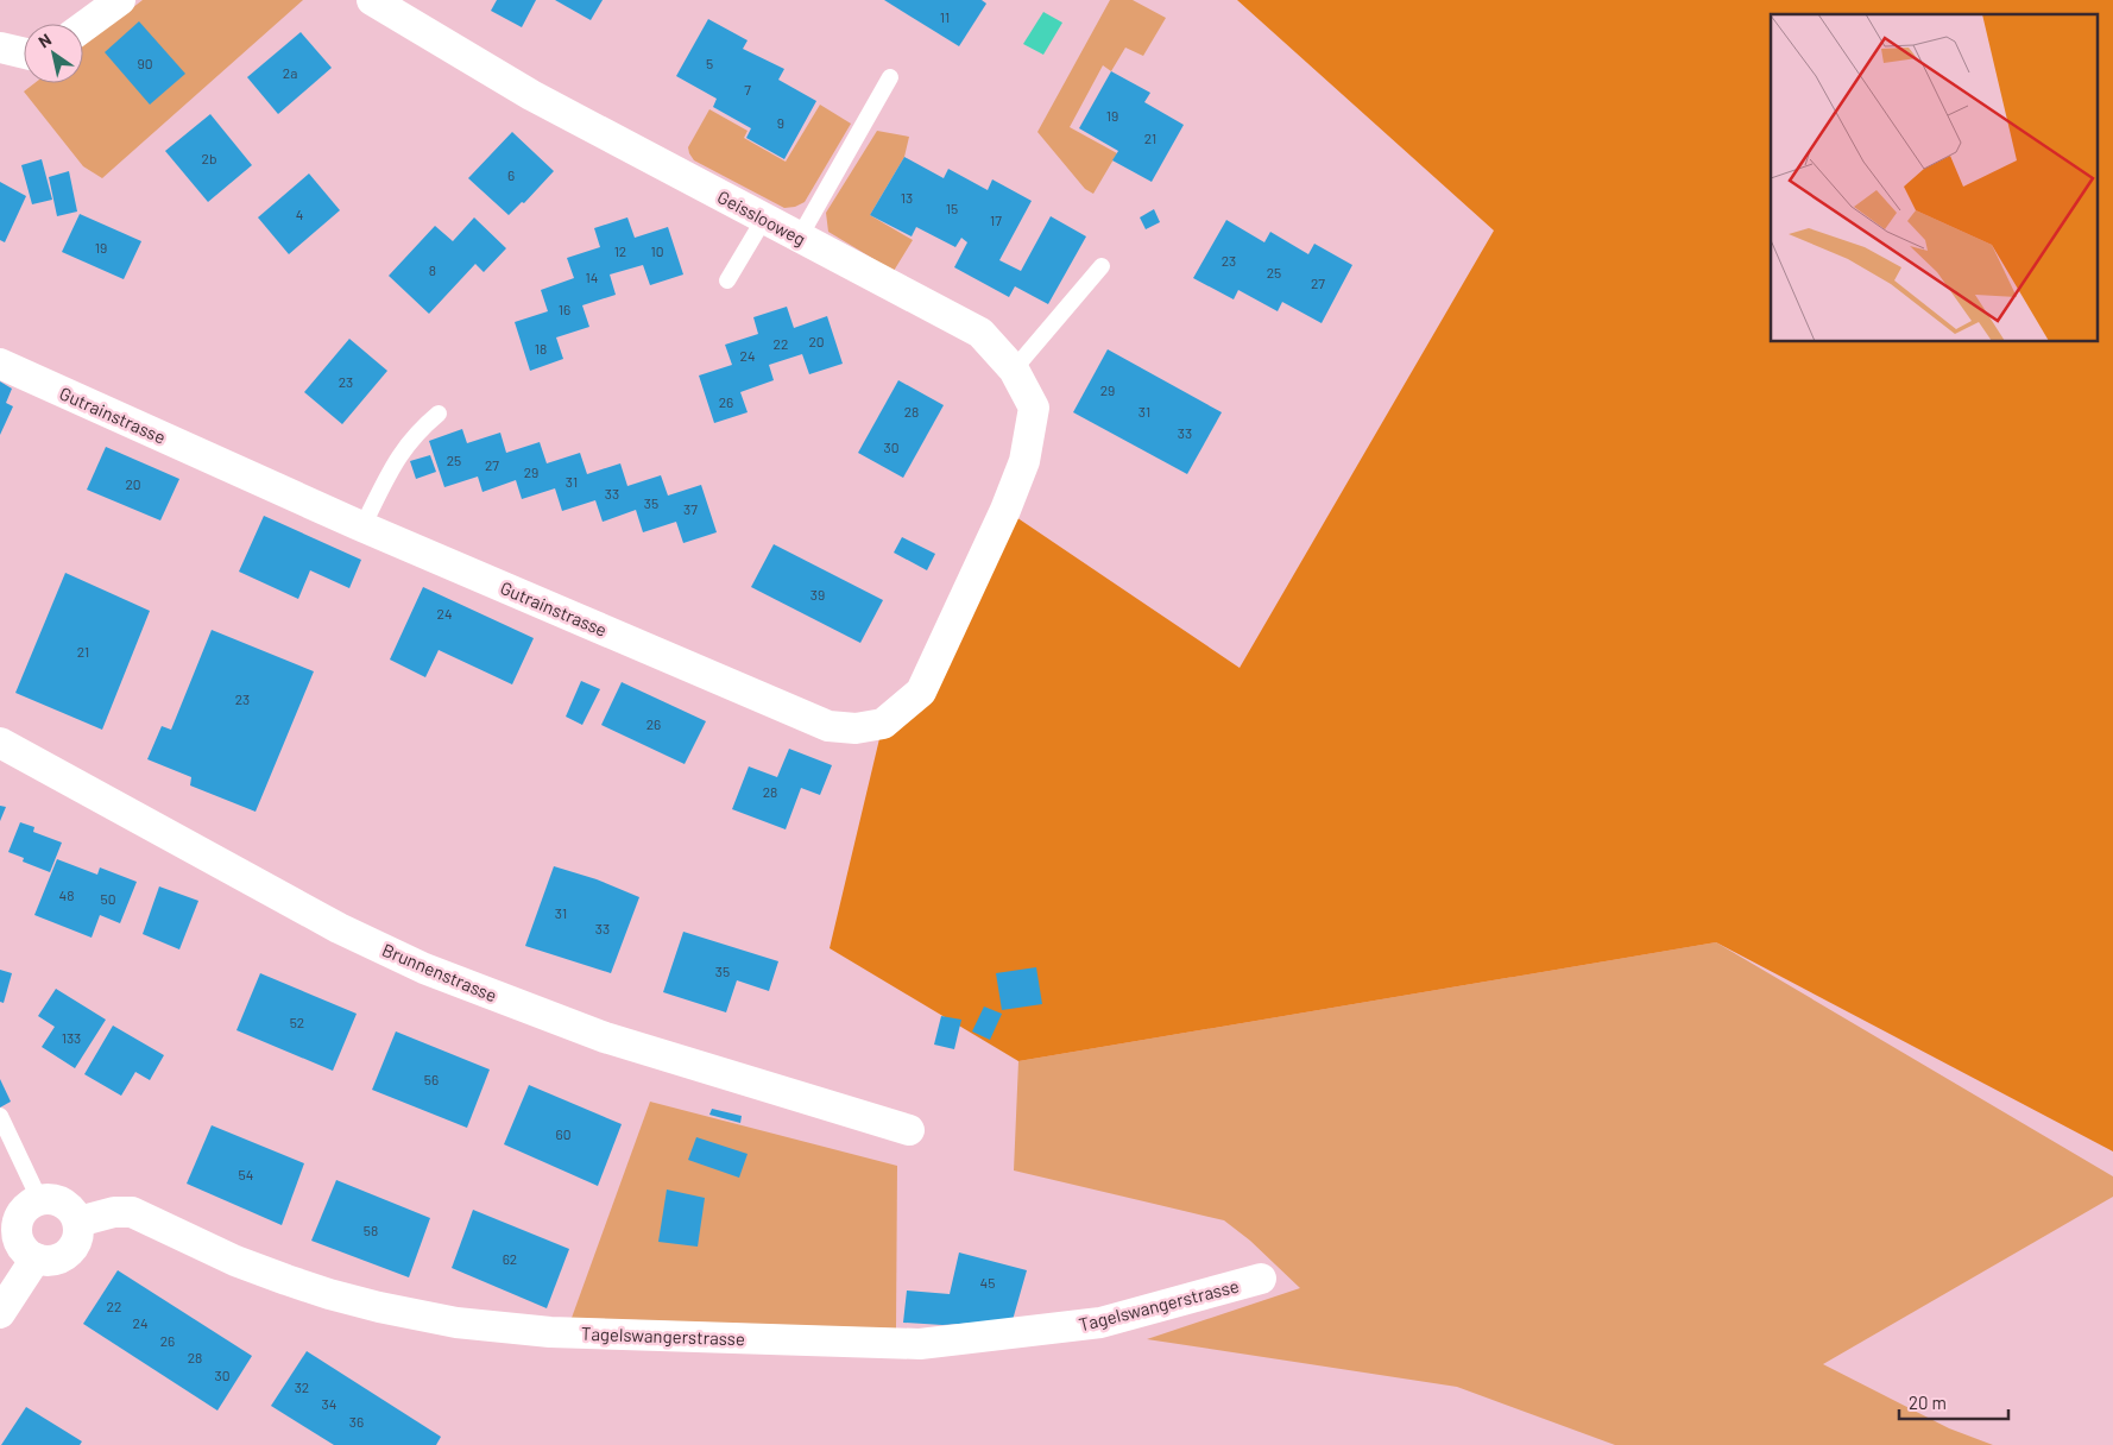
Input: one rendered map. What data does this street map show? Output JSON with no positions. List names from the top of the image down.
{
  "streets": {
    "street": [
      "Geisslooweg",
      "Gutrainstrasse",
      "Brunnenstrasse",
      "Tagelswangerstrasse"
    ]
  },
  "crossings": [
    ["Geisslooweg", "Gutrainstrasse"]
  ],
  "house_numbers": [
    "11",
    "90",
    "5",
    "2a",
    "7",
    "19",
    "9",
    "21",
    "2b",
    "6",
    "13",
    "15",
    "4",
    "17",
    "19",
    "12",
    "10",
    "23",
    "8",
    "25",
    "14",
    "27",
    "16",
    "20",
    "22",
    "18",
    "24",
    "23",
    "29",
    "26",
    "28",
    "31",
    "33",
    "30",
    "25",
    "27",
    "29",
    "31",
    "20",
    "33",
    "35",
    "37",
    "39",
    "24",
    "21",
    "23",
    "26",
    "28",
    "48",
    "50",
    "31",
    "33",
    "35",
    "52",
    "133",
    "56",
    "60",
    "54",
    "58",
    "62",
    "45",
    "22",
    "24",
    "26",
    "28",
    "30",
    "32",
    "34",
    "36"
  ],
  "scale_bar": "20 m",
  "north": "top left"
}
